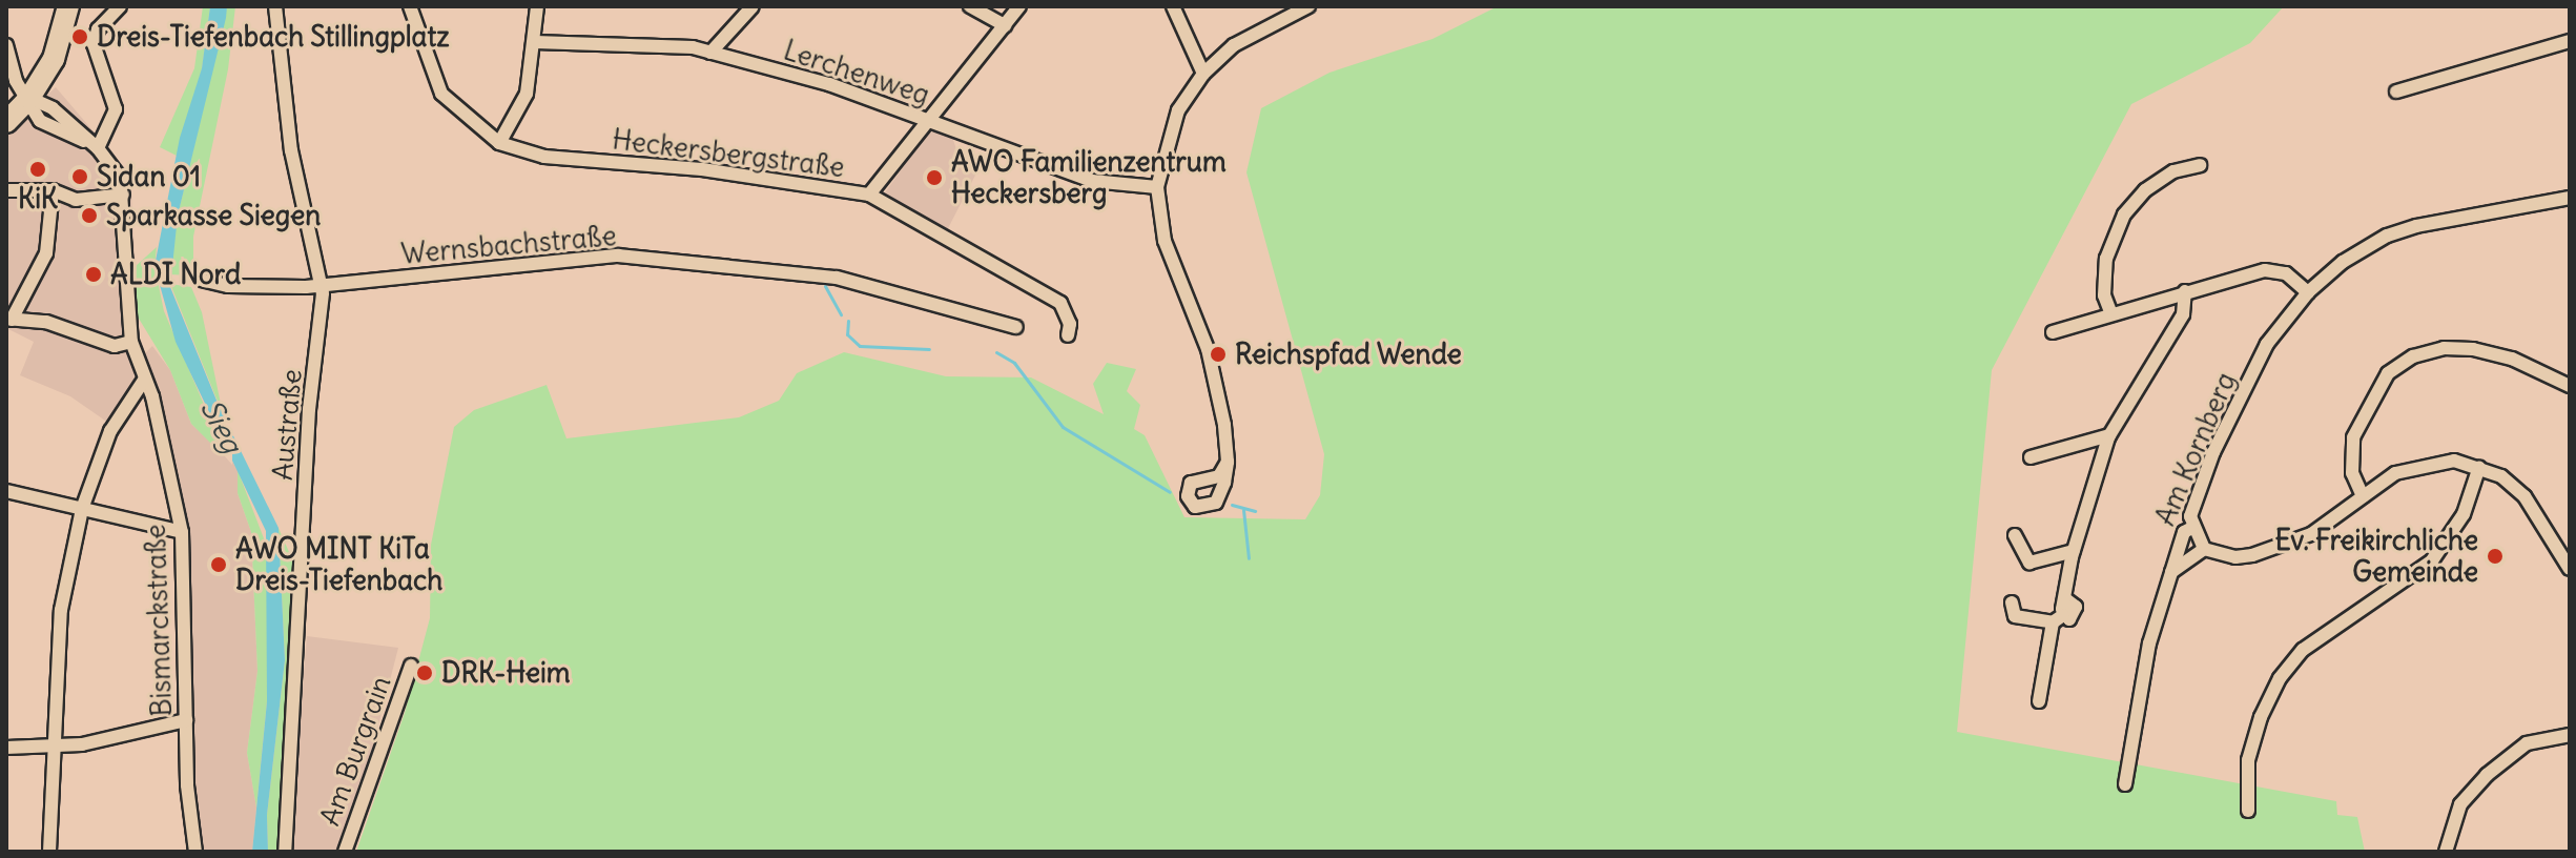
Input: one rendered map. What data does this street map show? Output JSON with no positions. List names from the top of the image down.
{
  "streets": {
    "street": [
      "Lerchenweg",
      "Heckersbergstraße",
      "Wernsbachstraße",
      "Austraße",
      "Am Kornberg",
      "Bismarckstraße",
      "Am Burgrain"
    ]
  },
  "crossings": [
    ["Wernsbachstraße", "Austraße"]
  ],
  "water": ["Sieg"],
  "places": [
    "Dreis-Tiefenbach Stillingplatz",
    "KiK",
    "Sidan 01",
    "AWO Familienzentrum Heckersberg",
    "Sparkasse Siegen",
    "ALDI Nord",
    "Reichspfad Wende",
    "Ev. Freikirchliche Gemeinde",
    "AWO MINT KiTa Dreis-Tiefenbach",
    "DRK-Heim"
  ]
}
